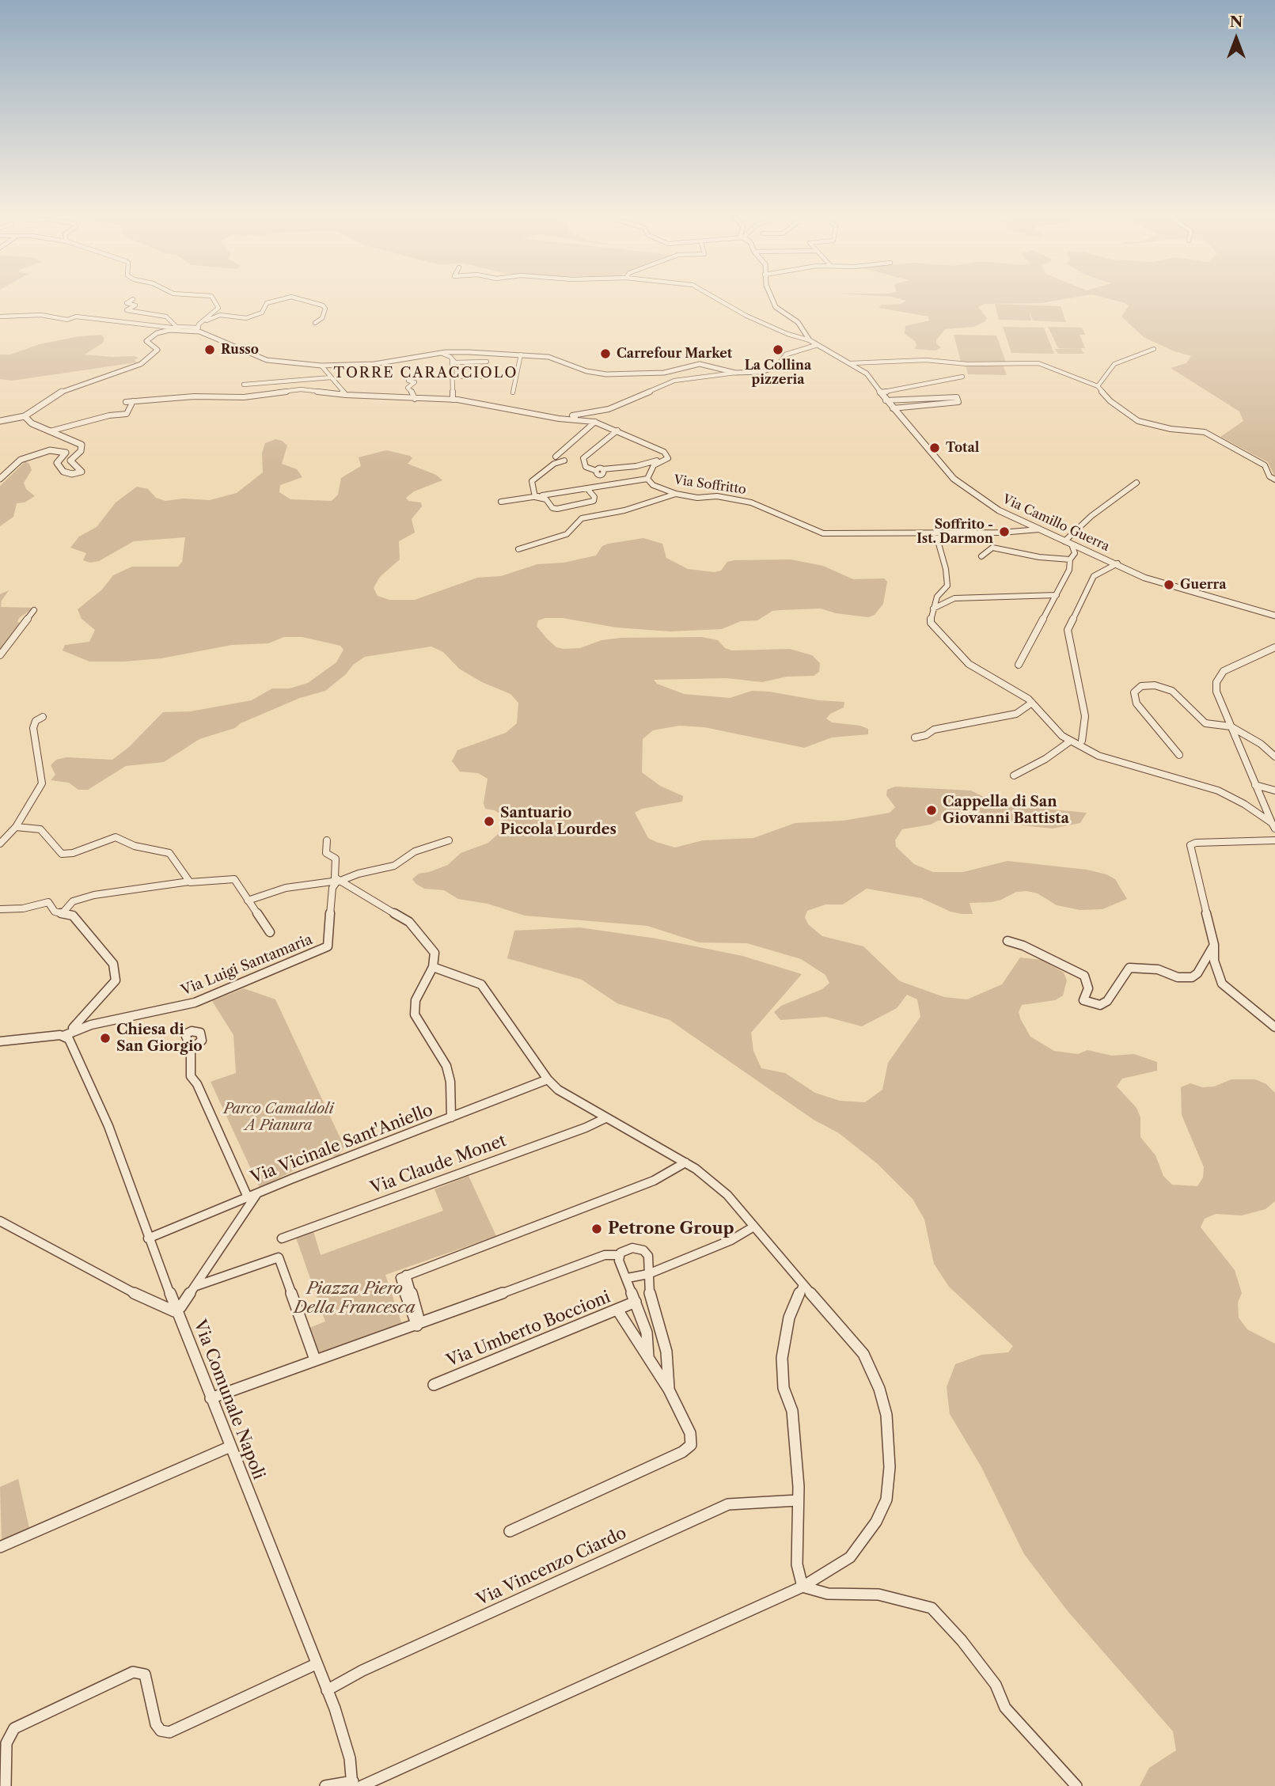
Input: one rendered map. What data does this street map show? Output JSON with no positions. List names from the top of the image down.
{
  "streets": {
    "street": [
      "Via Soffritto",
      "Via Camillo Guerra",
      "Via Luigi Santamaria",
      "Via Vicinale Sant'Aniello",
      "Via Claude Monet",
      "Via Umberto Boccioni",
      "Via Comunale Napoli",
      "Via Vincenzo Ciardo"
    ]
  },
  "crossings": [
    ["Via Soffritto", "Via Camillo Guerra"],
    ["Via Luigi Santamaria", "Via Comunale Napoli"],
    ["Via Vicinale Sant'Aniello", "Via Comunale Napoli"],
    ["Via Comunale Napoli", "Via Vincenzo Ciardo"]
  ],
  "districts": ["TORRE CARACCIOLO"],
  "parks": ["Parco Camaldoli A Pianura", "Piazza Piero Della Francesca"],
  "places": [
    "Russo",
    "La Collina pizzeria",
    "Carrefour Market",
    "Total",
    "Soffrito - Ist. Darmon",
    "Guerra",
    "Cappella di San Giovanni Battista",
    "Santuario Piccola Lourdes",
    "Chiesa di San Giorgio",
    "Petrone Group"
  ],
  "north": "top"
}
